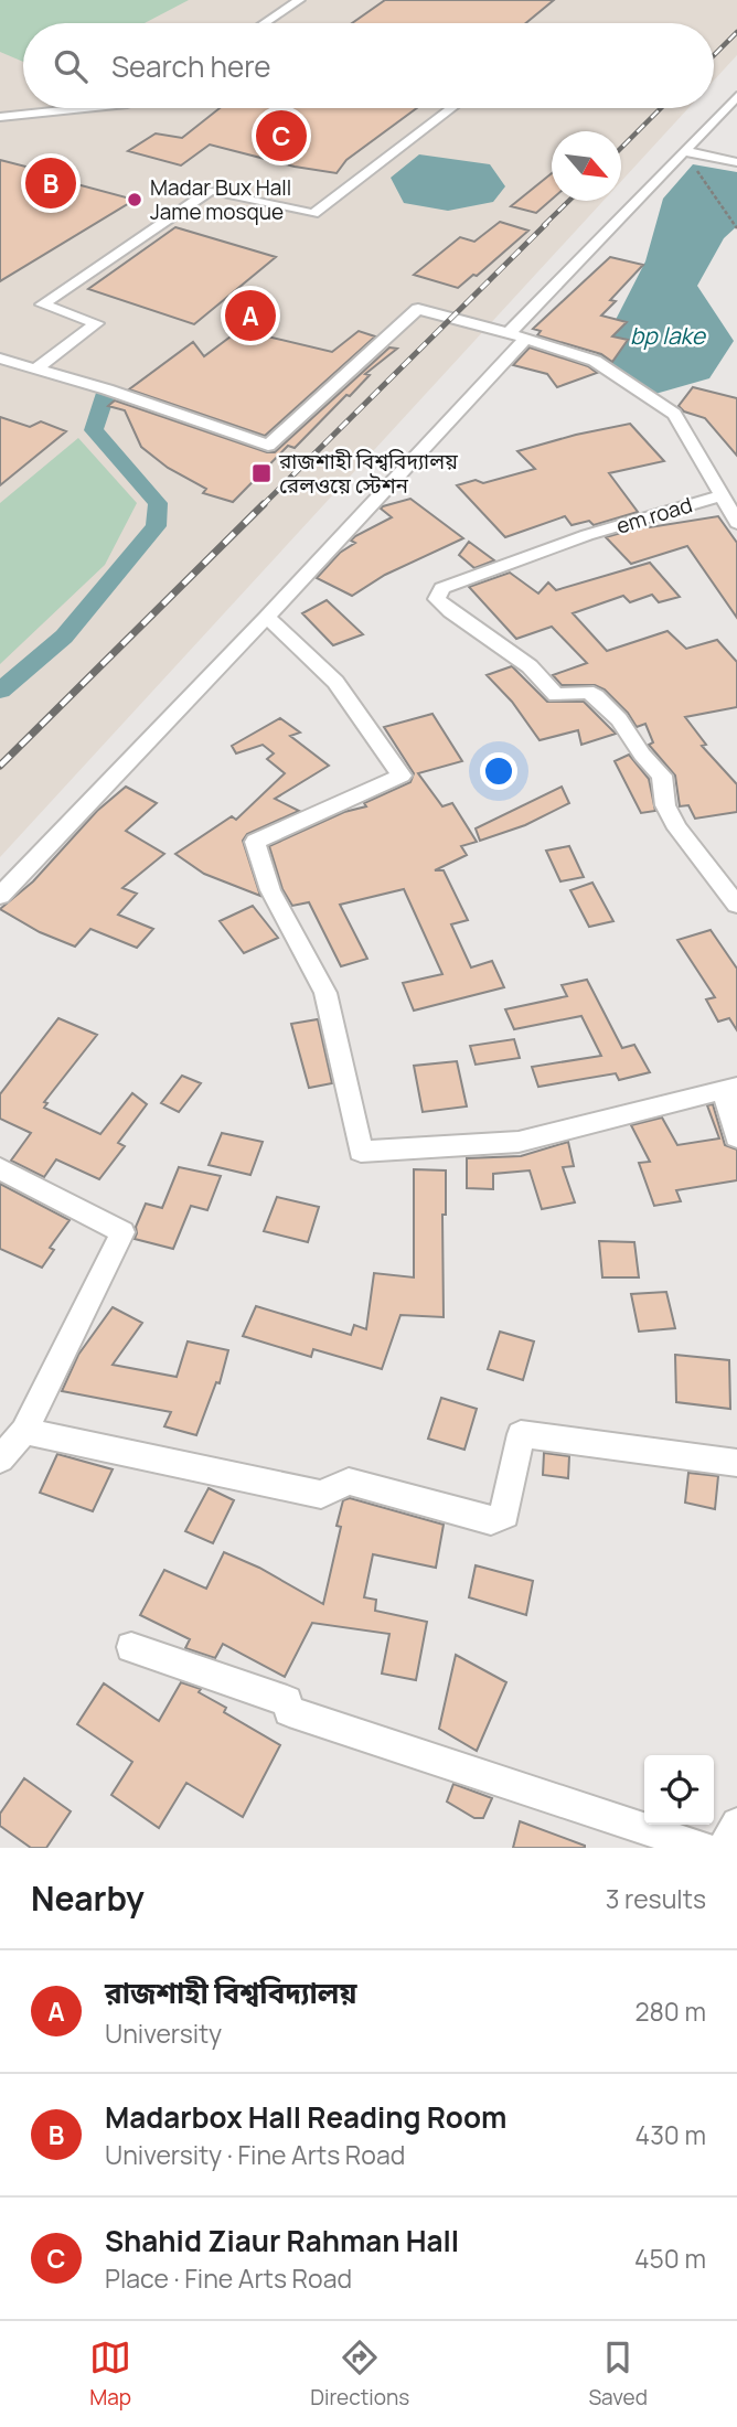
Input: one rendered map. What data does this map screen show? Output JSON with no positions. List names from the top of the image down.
{
  "streets": {
    "street": ["em road"]
  },
  "water": ["bp lake"],
  "places": {
    "other": ["Madar Bux Hall Jame mosque"],
    "transit": ["রাজশাহী বিশ্ববিদ্যালয় রেলওয়ে স্টেশন"]
  },
  "north": "bottom right",
  "page": {
    "search": "Search here",
    "pins": ["C", "B", "A"],
    "heading": ["Nearby", "3 results"],
    "list": [
      {
        "mark": "A",
        "name": "রাজশাহী বিশ্ববিদ্যালয়",
        "note": "University",
        "value": "280 m"
      },
      {
        "mark": "B",
        "name": "Madarbox Hall Reading Room",
        "note": "University · Fine Arts Road",
        "value": "430 m"
      },
      {
        "mark": "C",
        "name": "Shahid Ziaur Rahman Hall",
        "note": "Place · Fine Arts Road",
        "value": "450 m"
      }
    ],
    "nav": ["Map", "Directions", "Saved"]
  }
}
